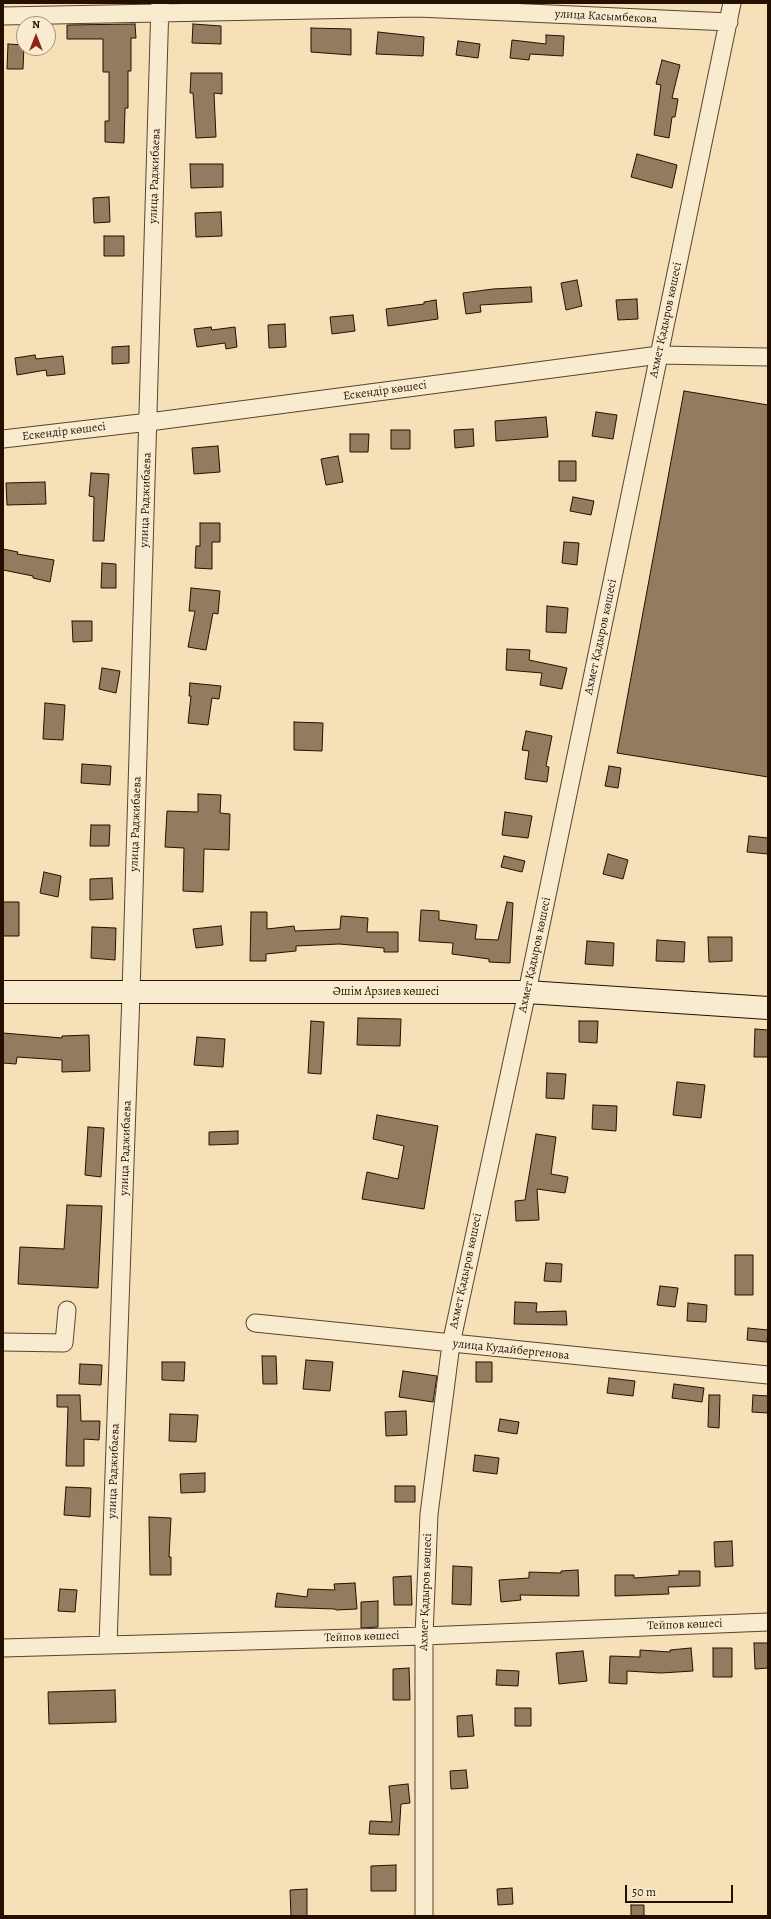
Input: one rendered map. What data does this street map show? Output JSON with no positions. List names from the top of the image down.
{
  "streets": {
    "street": [
      "улица Касымбекова",
      "улица Раджибаева",
      "Ахмет Қадыров көшесі",
      "Ескендір көшесі",
      "Әшім Арзиев көшесі",
      "улица Кудайбергенова",
      "Тейпов көшесі"
    ]
  },
  "crossings": [
    ["улица Касымбекова", "улица Раджибаева"],
    ["улица Касымбекова", "Ахмет Қадыров көшесі"],
    ["улица Раджибаева", "Ескендір көшесі"],
    ["улица Раджибаева", "Әшім Арзиев көшесі"],
    ["улица Раджибаева", "Тейпов көшесі"],
    ["Ахмет Қадыров көшесі", "Ескендір көшесі"],
    ["Ахмет Қадыров көшесі", "Әшім Арзиев көшесі"],
    ["Ахмет Қадыров көшесі", "улица Кудайбергенова"],
    ["Ахмет Қадыров көшесі", "Тейпов көшесі"]
  ],
  "scale_bar": "50 m",
  "north": "top"
}
